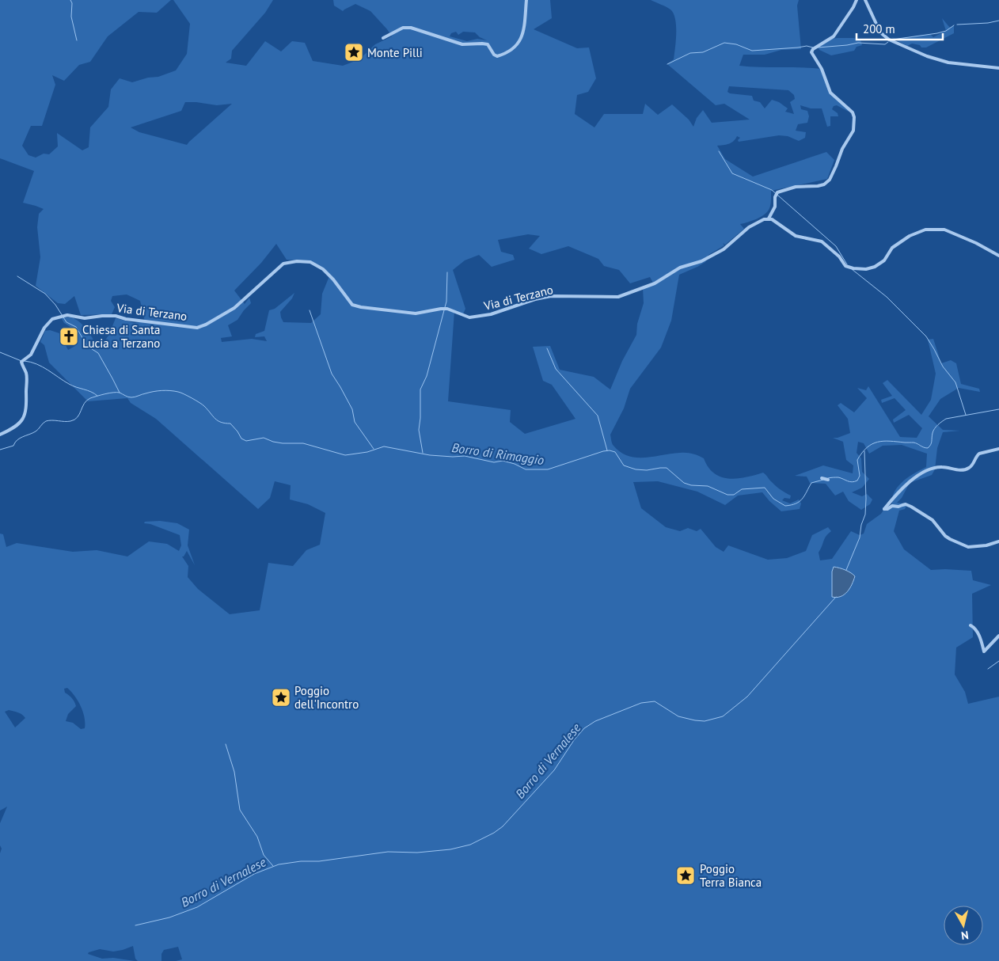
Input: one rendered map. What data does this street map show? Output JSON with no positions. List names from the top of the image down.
{
  "streets": {
    "street": ["Via di Terzano"]
  },
  "water": ["Borro di Rimaggio", "Borro di Vernalese"],
  "places": {
    "place": ["Monte Pilli", "Poggio dell'Incontro", "Poggio Terra Bianca"],
    "church": ["Chiesa di Santa Lucia a Terzano"]
  },
  "scale_bar": "200 m",
  "north": "bottom"
}
